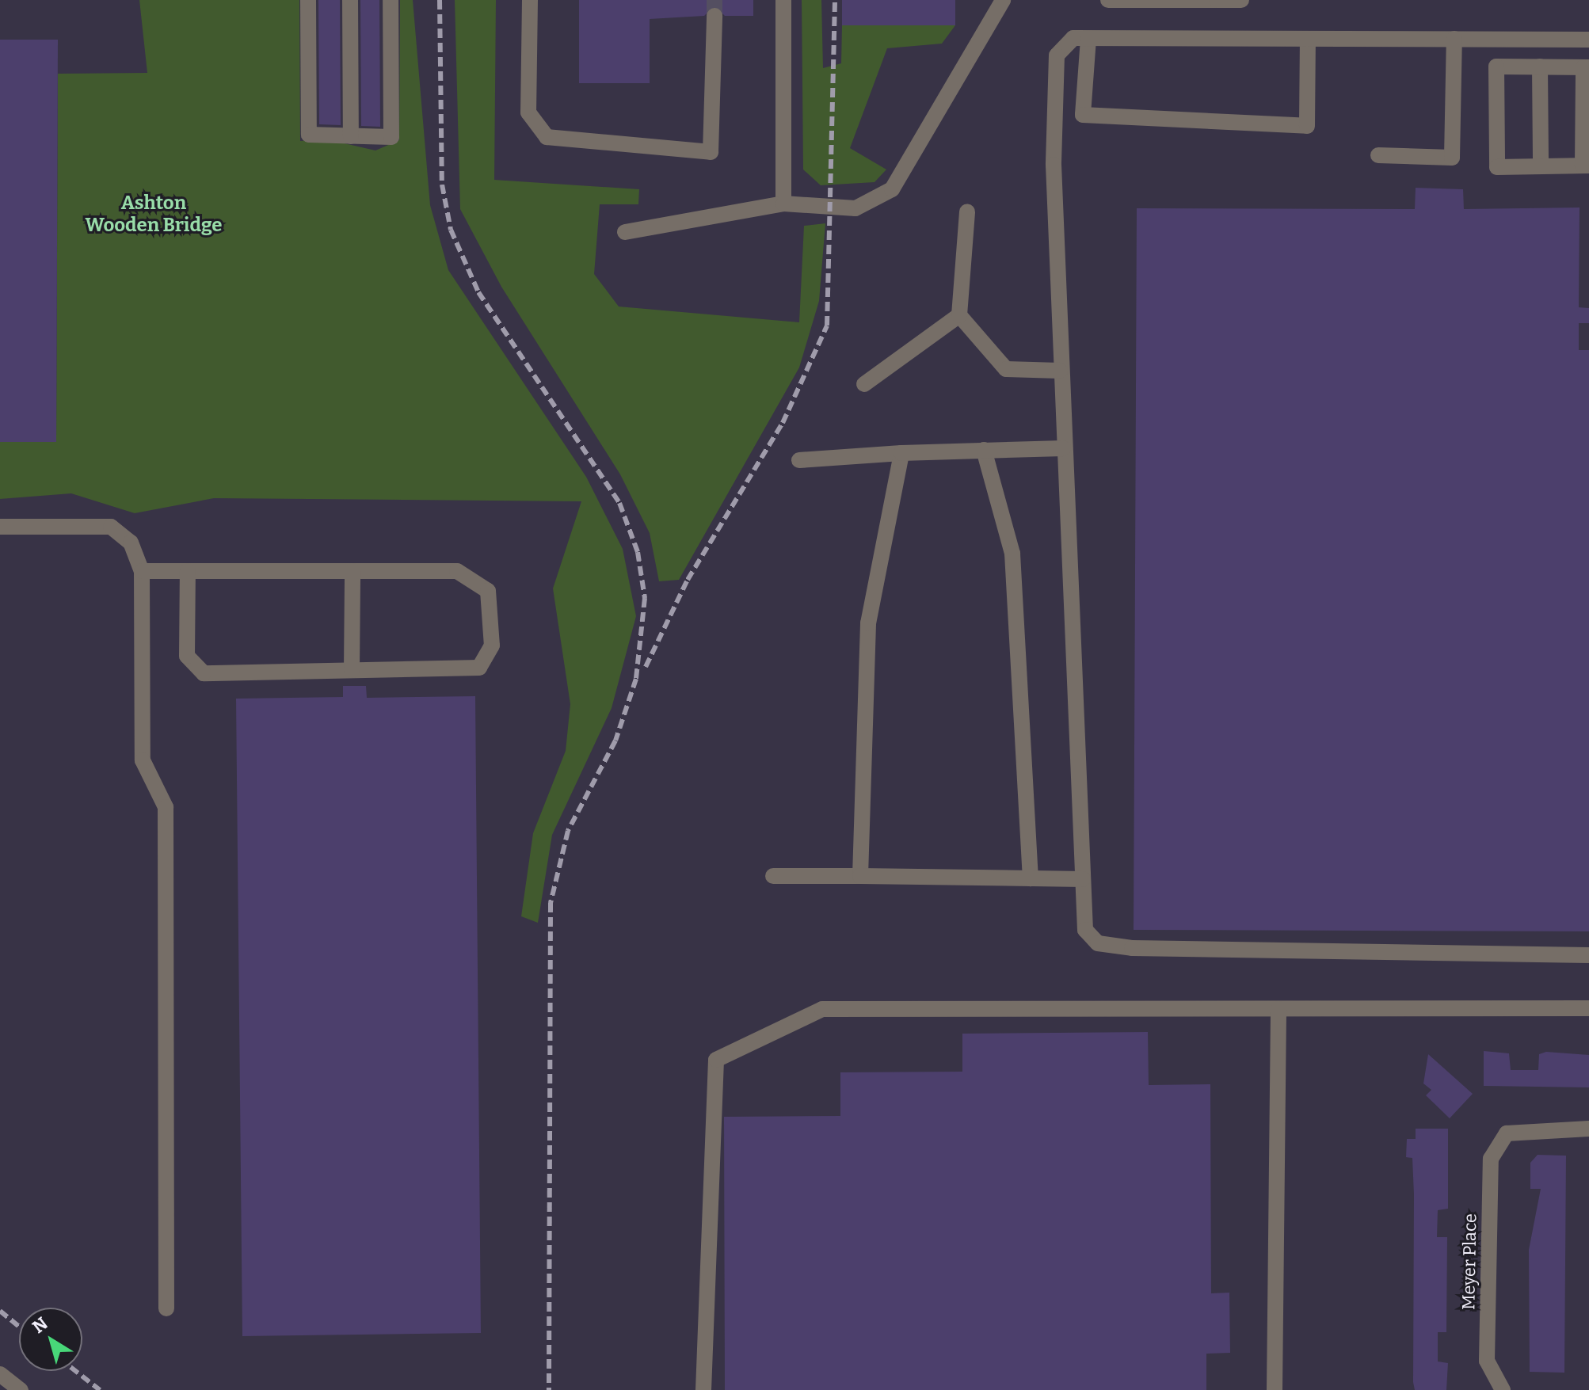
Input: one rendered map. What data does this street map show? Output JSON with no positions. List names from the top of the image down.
{
  "streets": {
    "street": ["Meyer Place"]
  },
  "districts": ["Ashton Wooden Bridge"],
  "north": "top left"
}
